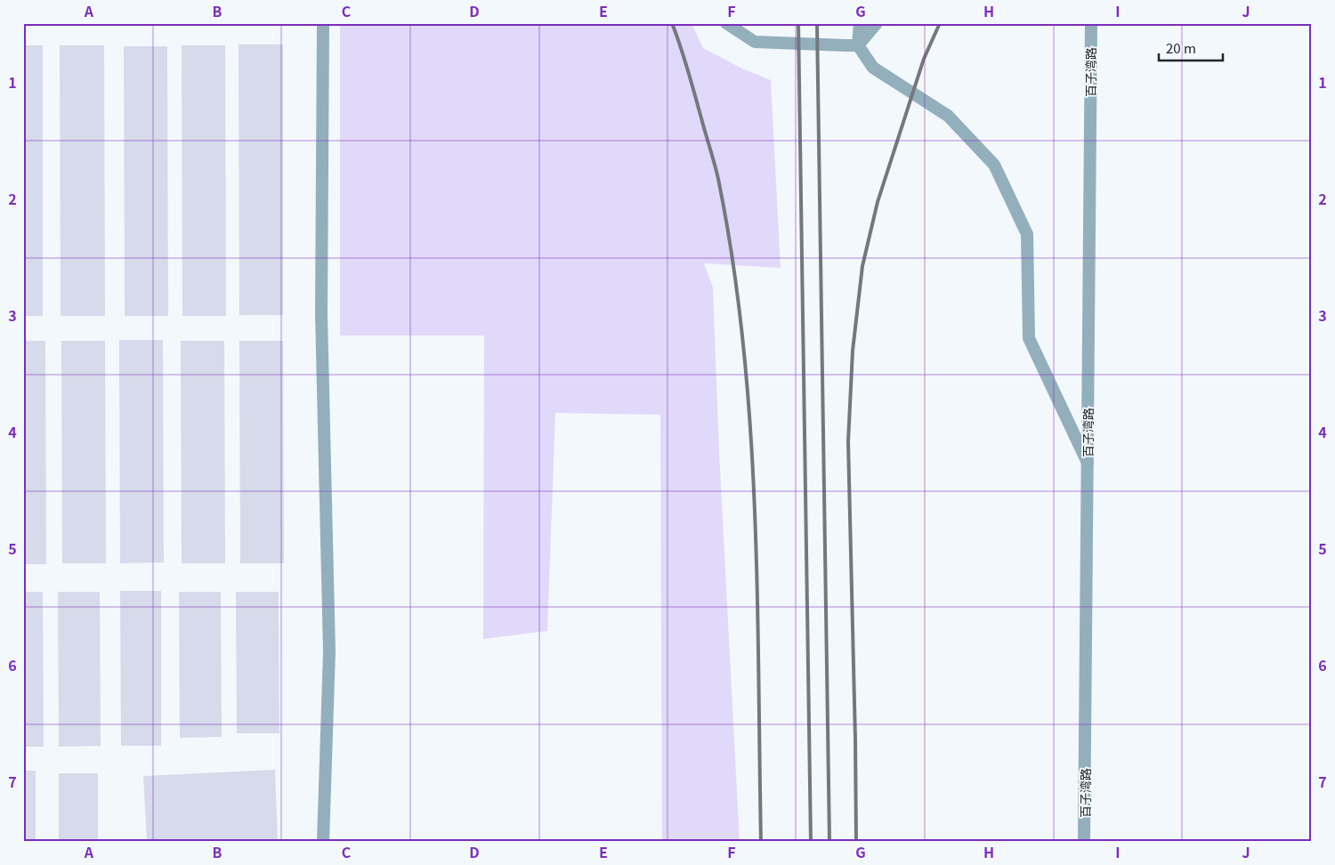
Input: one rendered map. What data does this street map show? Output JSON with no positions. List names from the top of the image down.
{
  "streets": {
    "street": ["百子湾路"]
  },
  "scale_bar": "20 m",
  "grid": {
    "columns": [
      "A",
      "B",
      "C",
      "D",
      "E",
      "F",
      "G",
      "H",
      "I",
      "J"
    ],
    "rows": [
      "1",
      "2",
      "3",
      "4",
      "5",
      "6",
      "7"
    ]
  }
}
